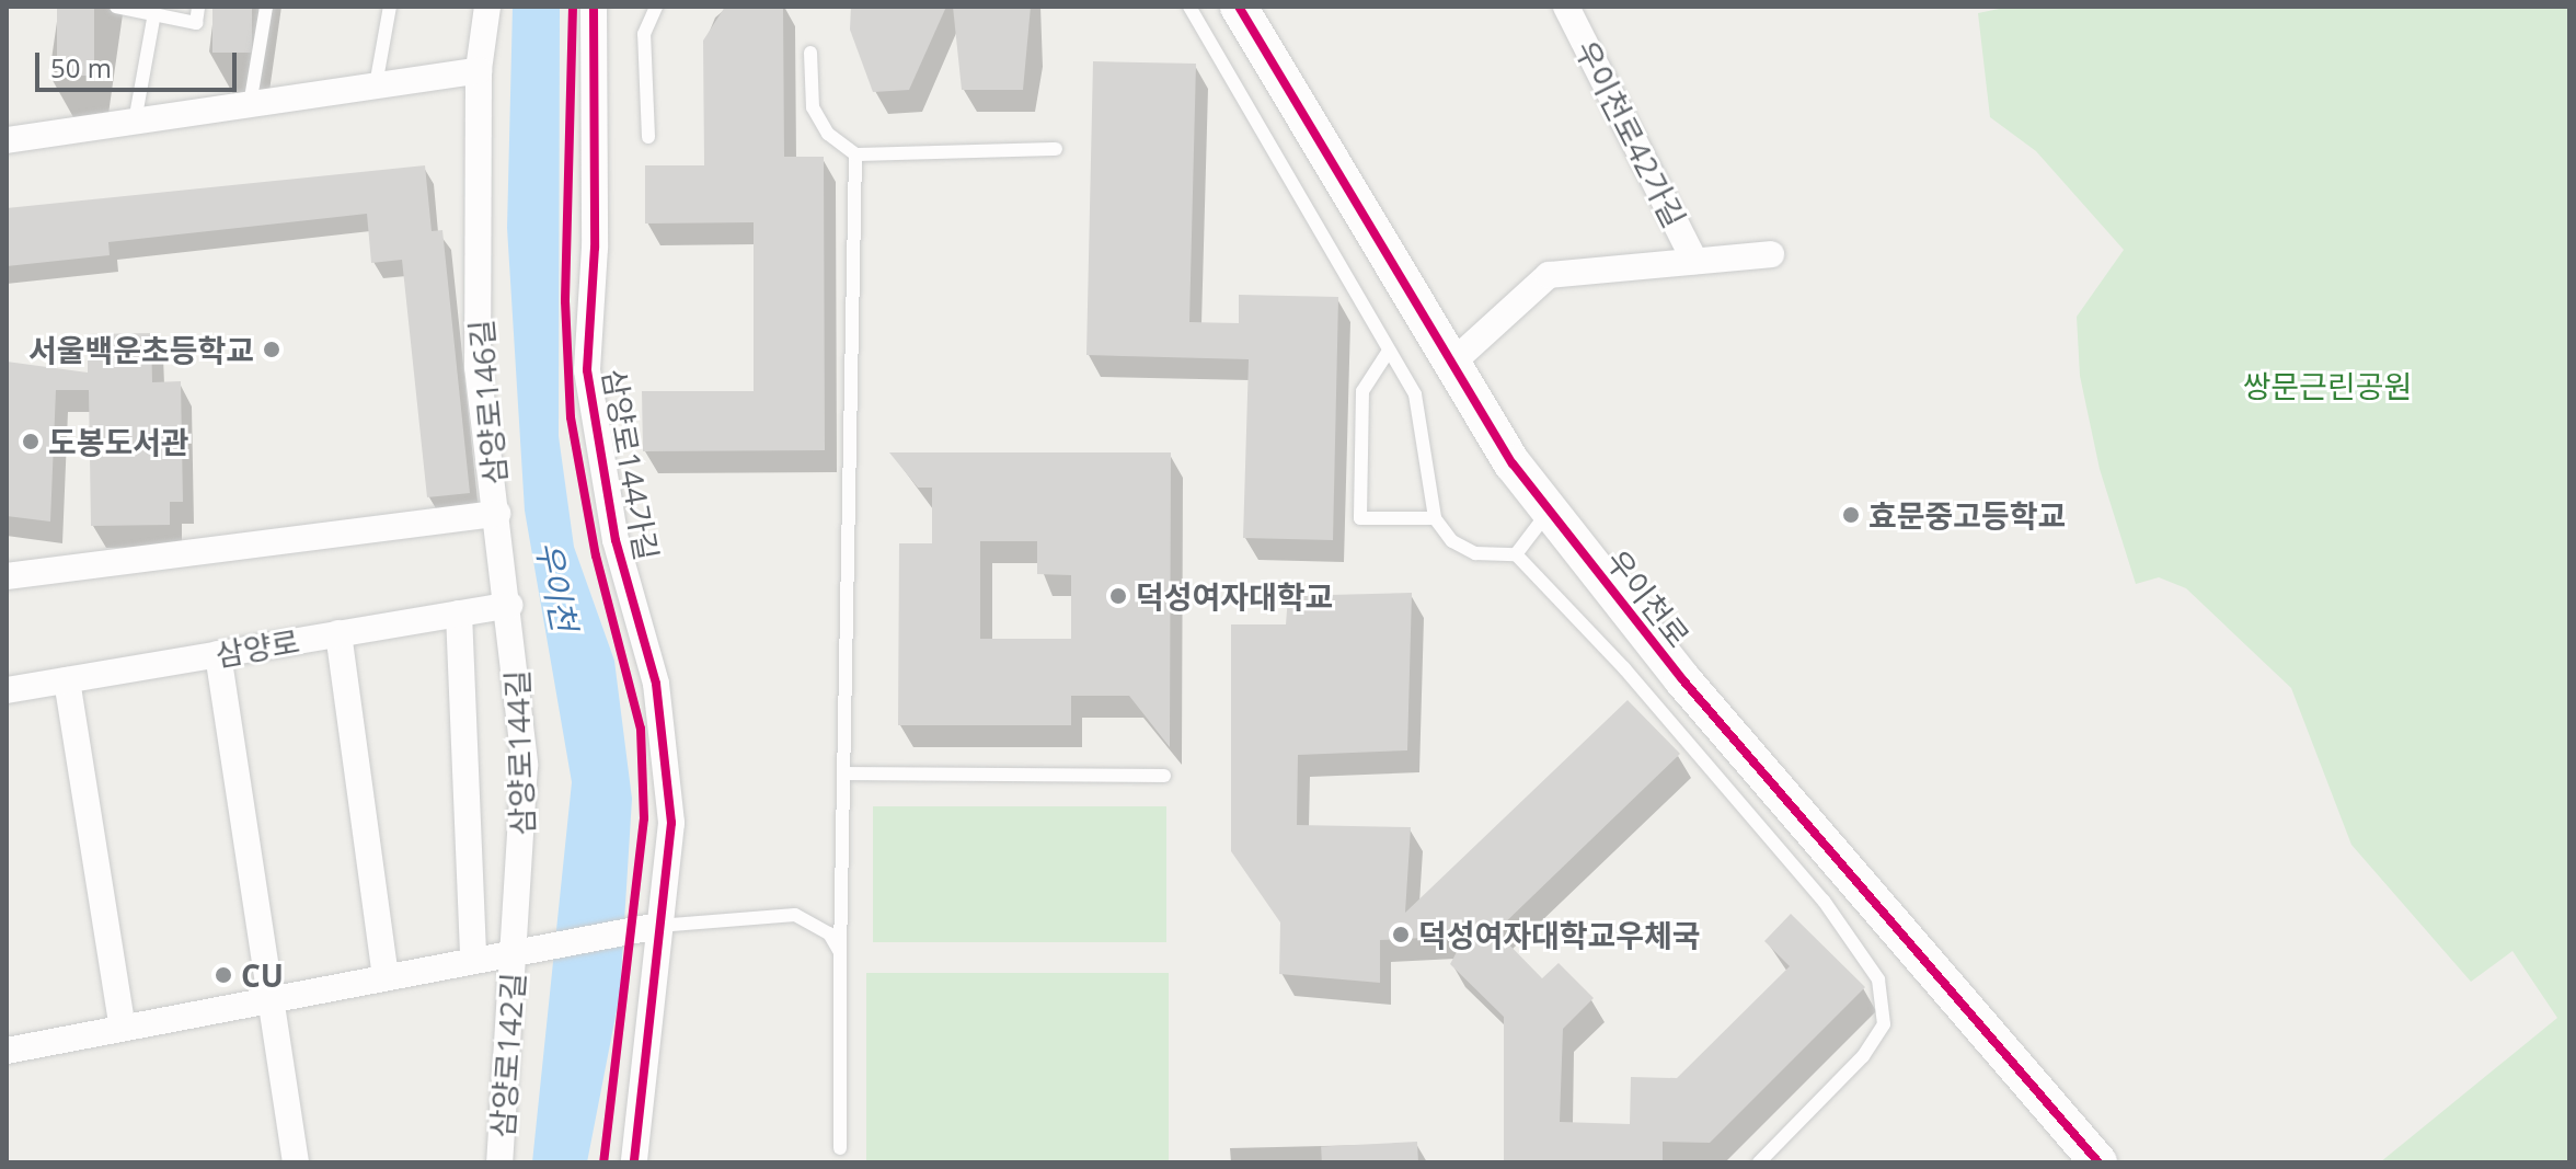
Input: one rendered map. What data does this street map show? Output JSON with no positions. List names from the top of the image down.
{
  "streets": {
    "street": [
      "우이천로42가길",
      "삼양로146길",
      "삼양로144가길",
      "우이천로",
      "삼양로",
      "삼양로144길",
      "삼양로142길"
    ]
  },
  "crossings": [
    ["삼양로146길", "삼양로144길"],
    ["삼양로", "삼양로144길"],
    ["삼양로144길", "삼양로142길"]
  ],
  "water": ["우이천"],
  "parks": ["쌍문근린공원"],
  "places": [
    "서울백운초등학교",
    "도봉도서관",
    "효문중고등학교",
    "덕성여자대학교",
    "덕성여자대학교우체국",
    "CU"
  ],
  "scale_bar": "50 m"
}
